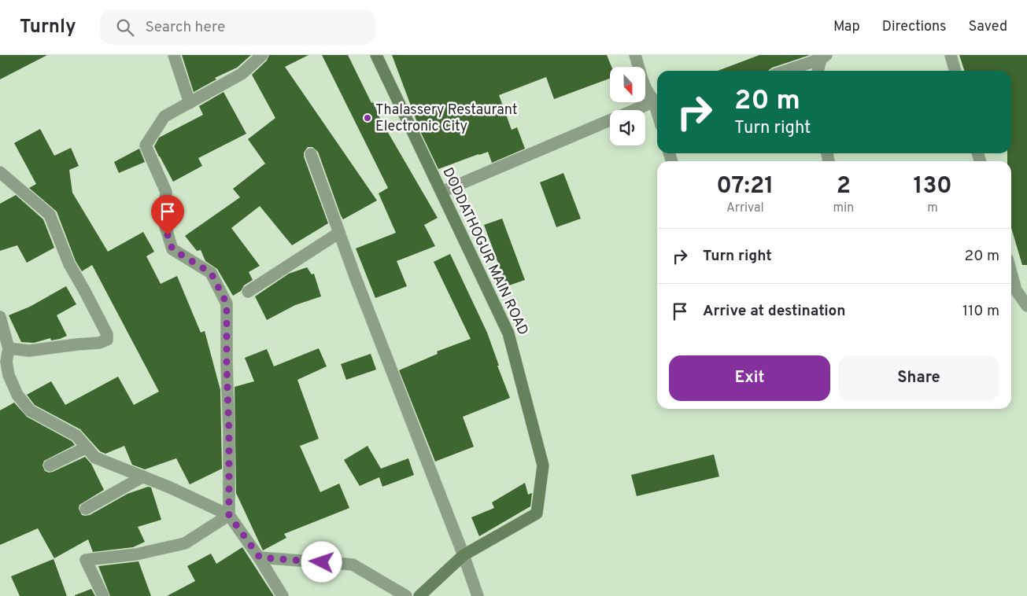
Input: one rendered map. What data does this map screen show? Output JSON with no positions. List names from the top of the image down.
{
  "streets": {
    "street": ["DODDATHOGUR MAIN ROAD"]
  },
  "places": ["Thalassery Restaurant Electronic City"],
  "north": "bottom",
  "page": {
    "header": "Turnly",
    "search": "Search here",
    "nav": ["Map", "Directions", "Saved"],
    "turn": ["20 m", "Turn right"],
    "eta": [
      "07:21",
      "Arrival",
      "2",
      "min",
      "130",
      "m"
    ],
    "list": [
      {
        "name": "Turn right",
        "value": "20 m"
      },
      {
        "name": "Arrive at destination",
        "value": "110 m"
      }
    ],
    "buttons": ["Exit", "Share"]
  }
}
